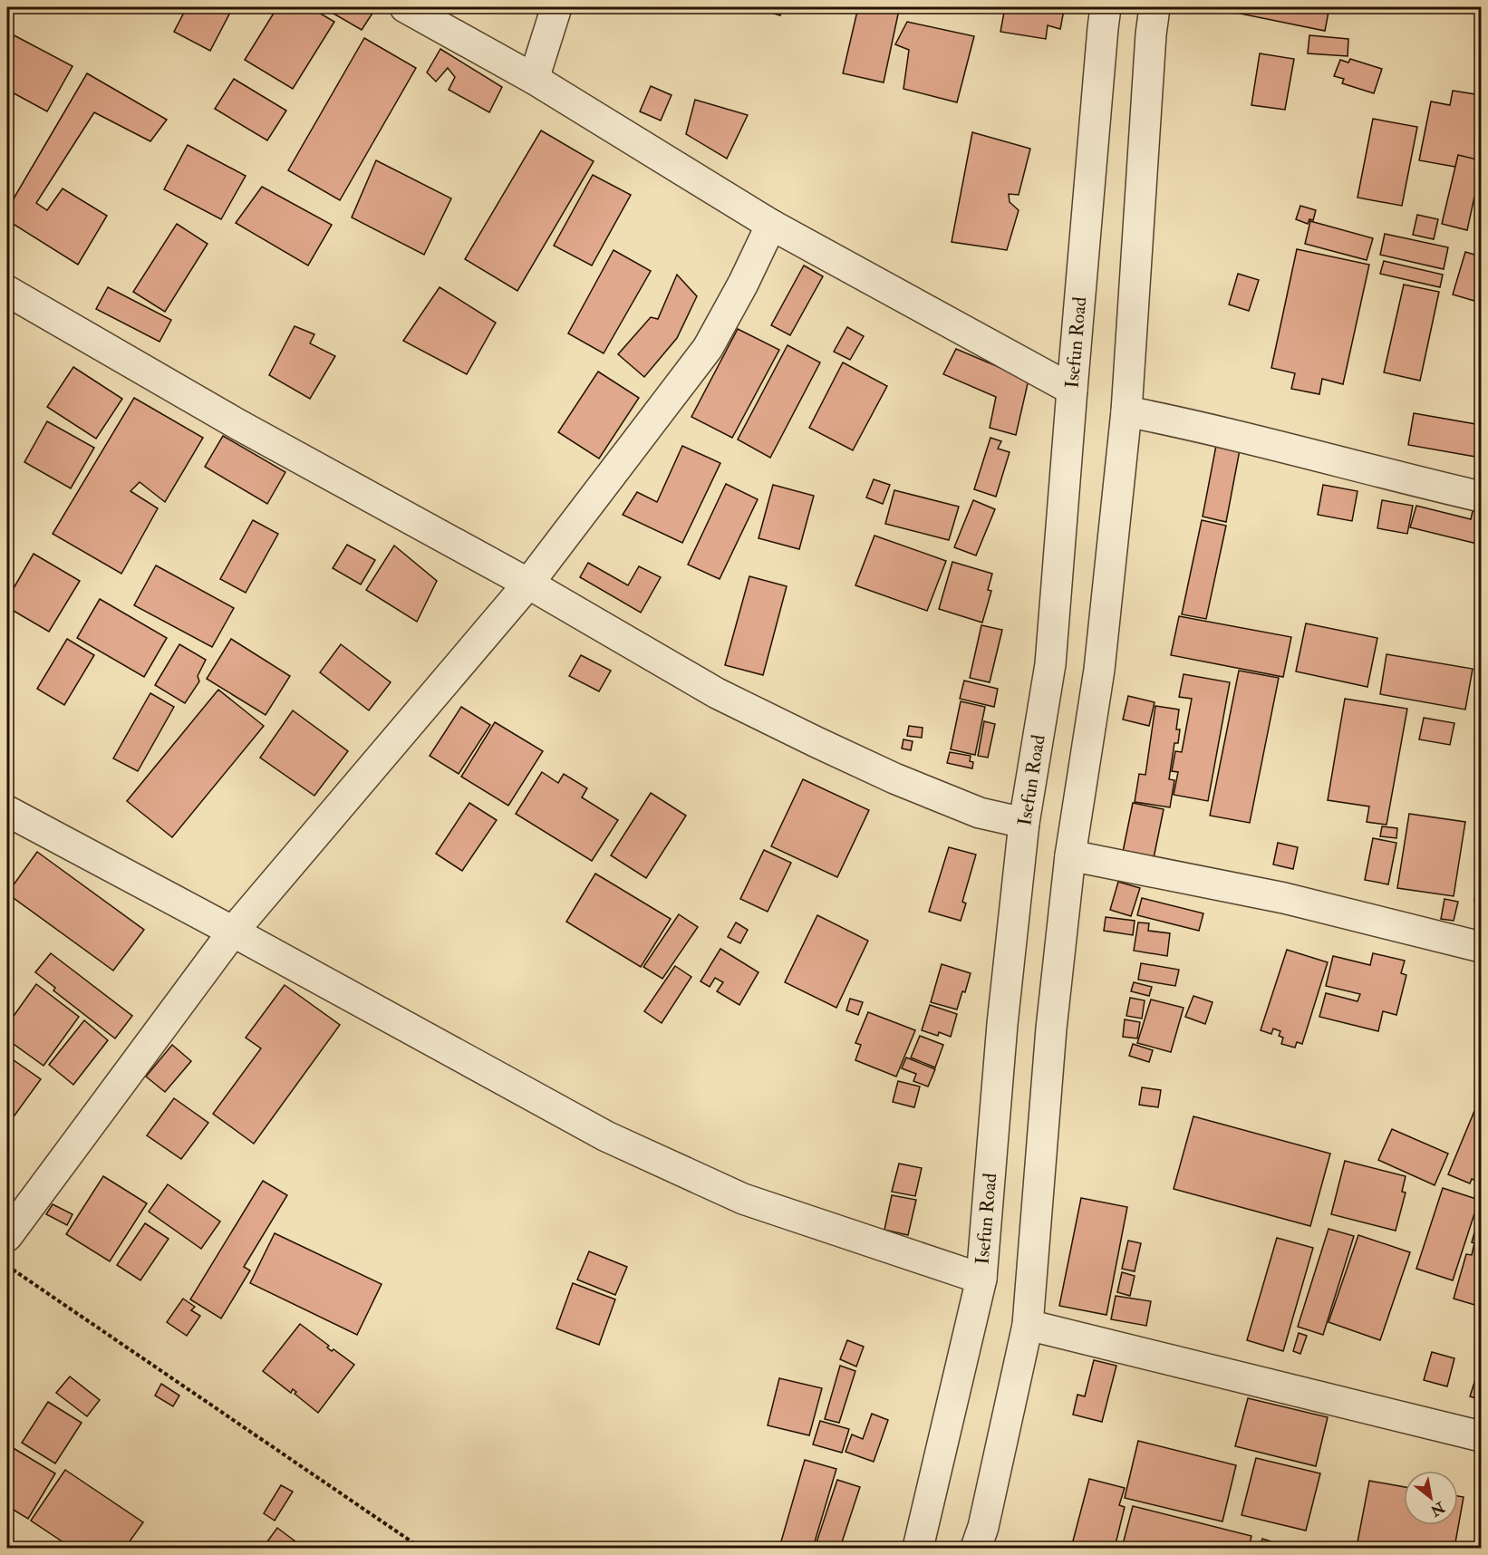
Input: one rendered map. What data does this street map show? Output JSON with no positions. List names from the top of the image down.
{
  "streets": {
    "street": ["Isefun Road"]
  },
  "north": "bottom right"
}
